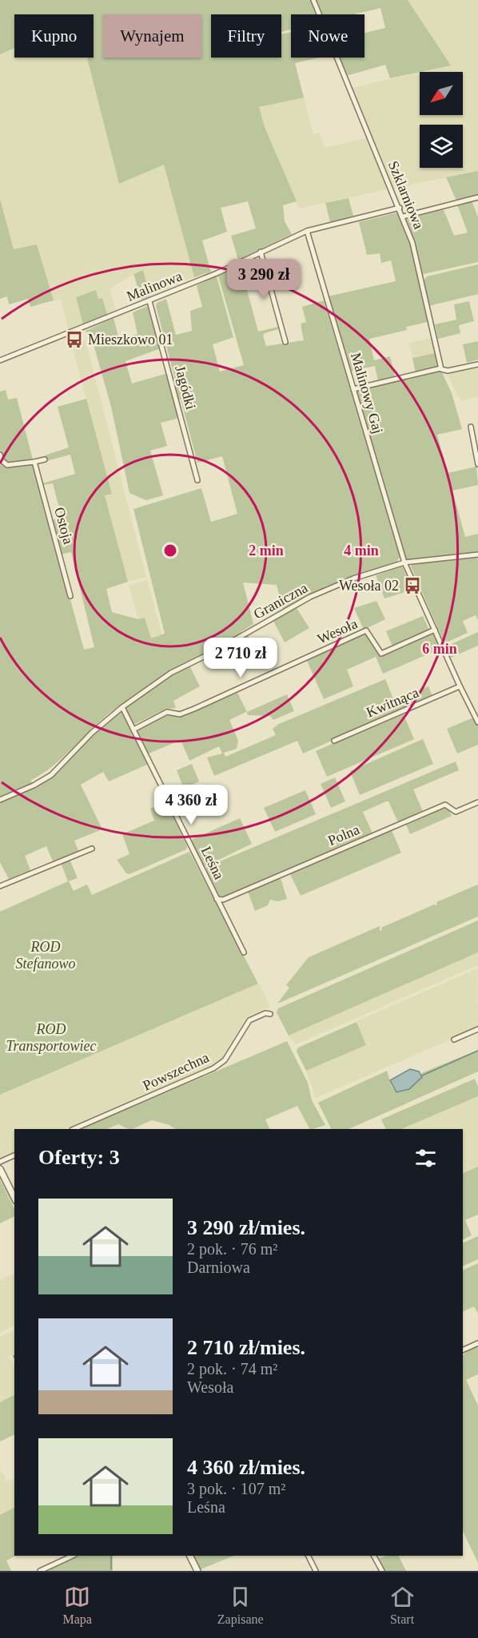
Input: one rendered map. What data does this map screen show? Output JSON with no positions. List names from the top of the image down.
{
  "streets": {
    "street": [
      "Szklarniowa",
      "Malinowa",
      "Jagódki",
      "Malinowy Gaj",
      "Ostoja",
      "Graniczna",
      "Wesoła",
      "Kwitnąca",
      "Polna",
      "Leśna",
      "Powszechna"
    ]
  },
  "crossings": [
    ["Szklarniowa", "Malinowa"],
    ["Malinowa", "Jagódki"],
    ["Malinowa", "Malinowy Gaj"],
    ["Malinowy Gaj", "Graniczna"],
    ["Graniczna", "Leśna"],
    ["Wesoła", "Leśna"],
    ["Polna", "Leśna"]
  ],
  "parks": ["ROD Stefanowo", "ROD Transportowiec"],
  "places": {
    "bus stop": ["Mieszkowo 01", "Wesoła 02"]
  },
  "north": "bottom left",
  "page": {
    "chip": [
      "Kupno",
      "Wynajem",
      "Filtry",
      "Nowe"
    ],
    "price": ["3 290 zł", "2 710 zł", "4 360 zł"],
    "heading": "Oferty: 3",
    "list": [
      {
        "name": "3 290 zł/mies.",
        "note": "2 pok. · 76 m² · Darniowa"
      },
      {
        "name": "2 710 zł/mies.",
        "note": "2 pok. · 74 m² · Wesoła"
      },
      {
        "name": "4 360 zł/mies.",
        "note": "3 pok. · 107 m² · Leśna"
      }
    ],
    "tabs": ["Mapa", "Zapisane", "Start"]
  },
  "rings": ["2 min", "4 min", "6 min"]
}
